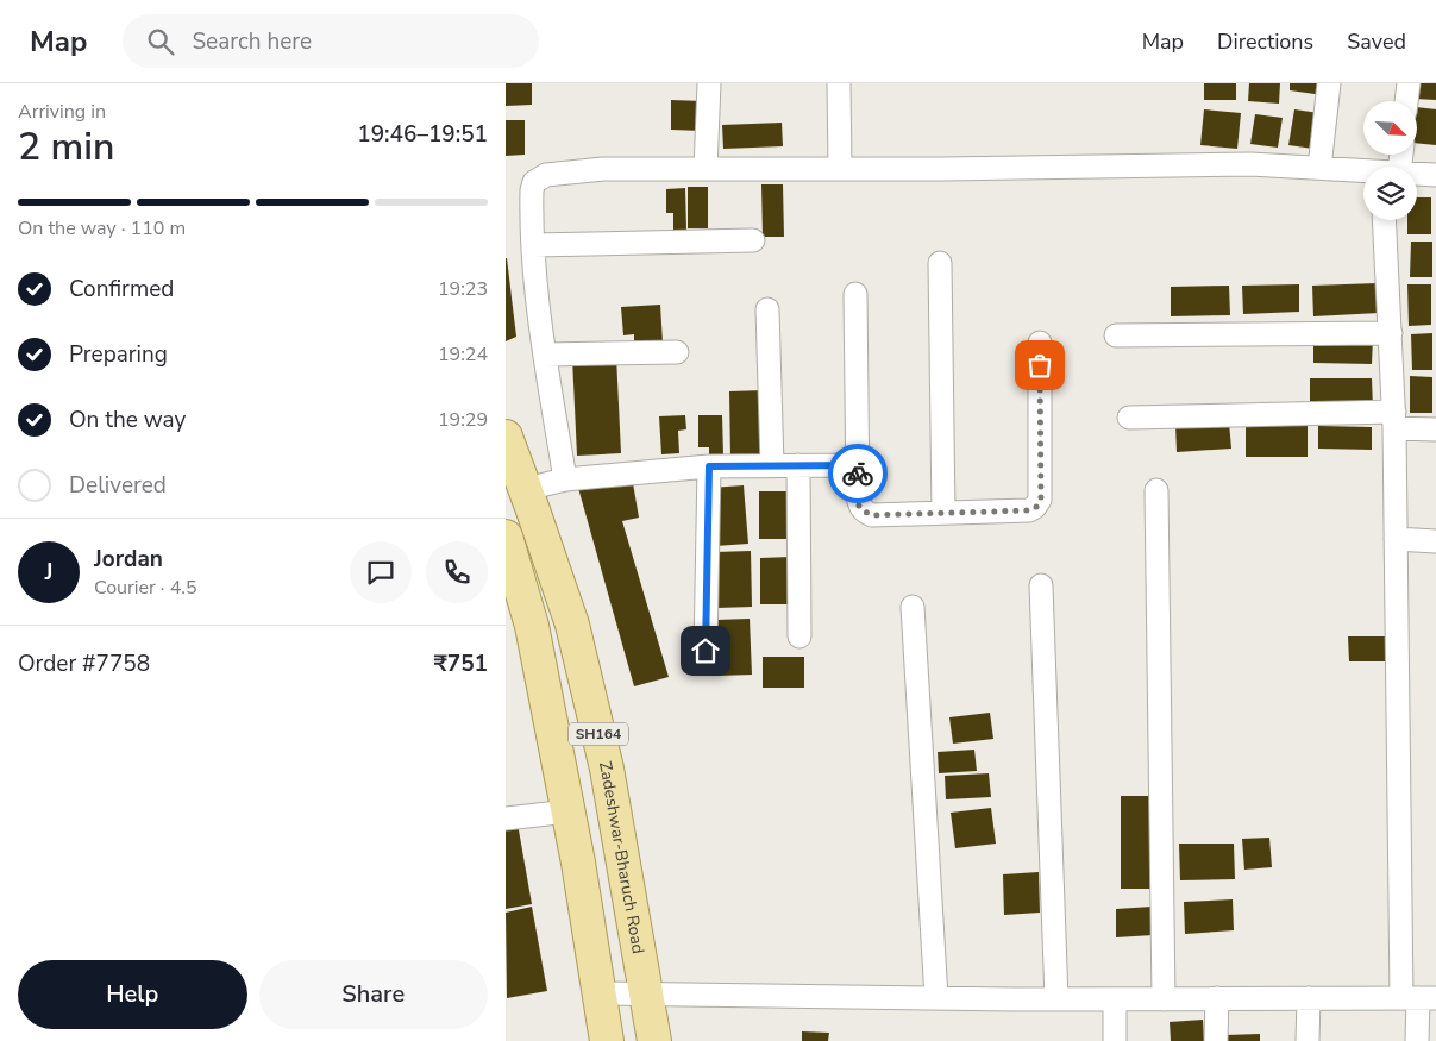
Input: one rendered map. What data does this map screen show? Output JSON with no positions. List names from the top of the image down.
{
  "streets": {
    "main road": ["SH164", "Zadeshwar-Bharuch Road"]
  },
  "north": "bottom right",
  "page": {
    "header": "Map",
    "search": "Search here",
    "nav": ["Map", "Directions", "Saved"],
    "heading": ["2 min", "Arriving in", "19:46–19:51"],
    "panel": [
      "Jordan",
      "Courier · 4.5",
      "Order #7758",
      "₹751"
    ],
    "bar": "On the way · 110 m",
    "list": [
      ["Confirmed", "19:23"],
      ["Preparing", "19:24"],
      ["On the way", "19:29"],
      "Delivered"
    ],
    "round": "J",
    "buttons": ["Help", "Share"]
  }
}
